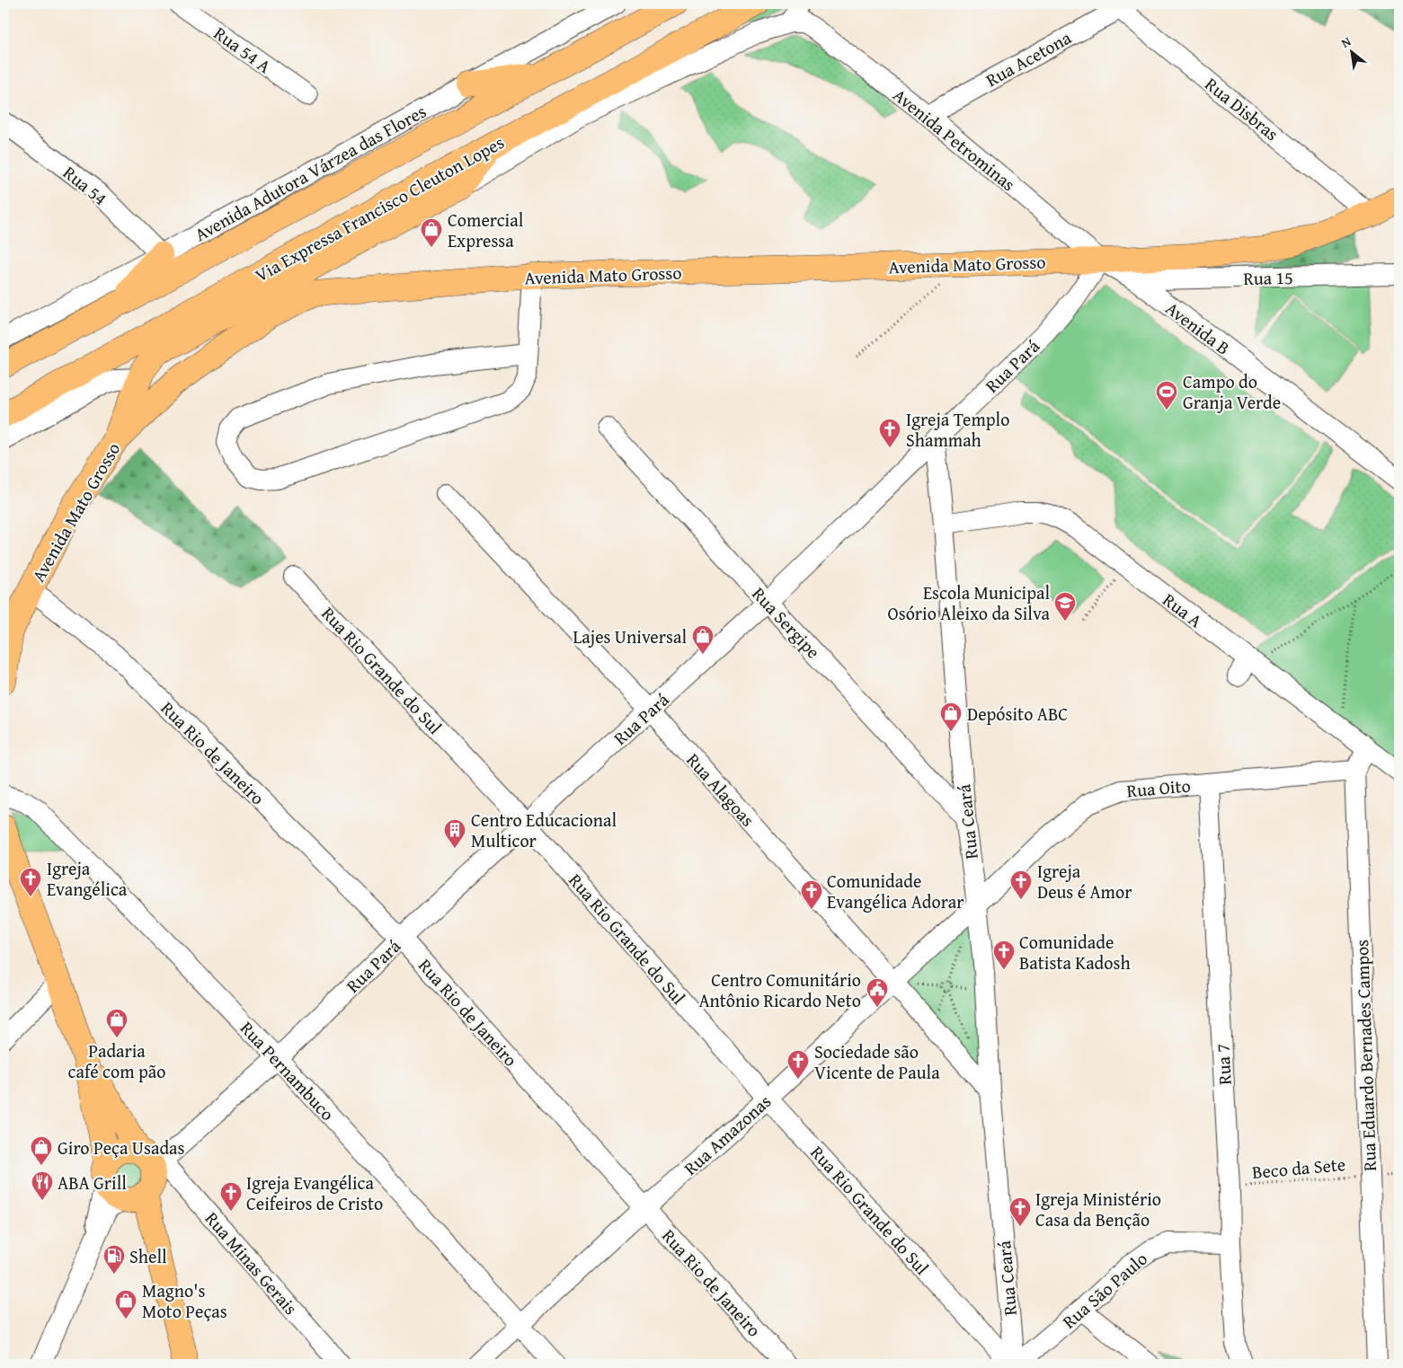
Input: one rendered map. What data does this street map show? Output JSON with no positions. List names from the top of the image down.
{
  "streets": {
    "main road": ["Via Expressa Francisco Cleuton Lopes", "Avenida Mato Grosso"],
    "street": [
      "Rua 54 A",
      "Rua Acetona",
      "Rua Disbras",
      "Avenida Petrominas",
      "Avenida Adutora Várzea das Flores",
      "Rua 54",
      "Rua 15",
      "Avenida B",
      "Rua Pará",
      "Rua A",
      "Rua Sergipe",
      "Rua Rio Grande do Sul",
      "Rua Rio de Janeiro",
      "Rua Oito",
      "Rua Alagoas",
      "Rua Ceará",
      "Rua Eduardo Bernades Campos",
      "Rua 7",
      "Rua Pernambuco",
      "Rua Amazonas",
      "Rua Minas Gerais",
      "Rua São Paulo"
    ],
    "path": ["Beco da Sete"]
  },
  "crossings": [
    ["Rua Acetona", "Rua Disbras"],
    ["Rua Acetona", "Avenida Petrominas"],
    ["Rua Disbras", "Avenida Mato Grosso"],
    ["Avenida Petrominas", "Avenida Mato Grosso"],
    ["Avenida Petrominas", "Avenida B"],
    ["Avenida Petrominas", "Rua Pará"],
    ["Avenida Adutora Várzea das Flores", "Rua 54"],
    ["Avenida Mato Grosso", "Avenida B"],
    ["Avenida Mato Grosso", "Rua Pará"],
    ["Avenida Mato Grosso", "Rua Rio de Janeiro"],
    ["Rua 15", "Avenida B"],
    ["Avenida B", "Rua Pará"],
    ["Rua Pará", "Rua Sergipe"],
    ["Rua Pará", "Rua Rio Grande do Sul"],
    ["Rua Pará", "Rua Rio de Janeiro"],
    ["Rua Pará", "Rua Alagoas"],
    ["Rua Pará", "Rua Ceará"],
    ["Rua Pará", "Rua Pernambuco"],
    ["Rua Pará", "Rua Minas Gerais"],
    ["Rua A", "Rua Ceará"],
    ["Rua Sergipe", "Rua Ceará"],
    ["Rua Rio Grande do Sul", "Rua Ceará"],
    ["Rua Rio Grande do Sul", "Rua Amazonas"],
    ["Rua Rio Grande do Sul", "Rua São Paulo"],
    ["Rua Rio de Janeiro", "Rua Amazonas"],
    ["Rua Oito", "Rua Ceará"],
    ["Rua Oito", "Rua Eduardo Bernades Campos"],
    ["Rua Oito", "Rua 7"],
    ["Rua Oito", "Rua Amazonas"],
    ["Rua Alagoas", "Rua Ceará"],
    ["Rua Alagoas", "Rua Amazonas"],
    ["Rua Ceará", "Rua Amazonas"],
    ["Rua Ceará", "Rua São Paulo"],
    ["Rua Eduardo Bernades Campos", "Beco da Sete"],
    ["Rua 7", "Beco da Sete"],
    ["Rua 7", "Rua São Paulo"],
    ["Rua Pernambuco", "Rua Amazonas"]
  ],
  "places": {
    "shop": [
      "Comercial Expressa",
      "Lajes Universal",
      "Depósito ABC",
      "Padaria café com pão",
      "Giro Peça Usadas",
      "Magno's Moto Peças"
    ],
    "sports": ["Campo do Granja Verde"],
    "church": [
      "Igreja Templo Shammah",
      "Igreja Evangélica",
      "Igreja Deus é Amor",
      "Comunidade Evangélica Adorar",
      "Comunidade Batista Kadosh",
      "Sociedade são Vicente de Paula",
      "Igreja Evangélica Ceifeiros de Cristo",
      "Igreja Ministério Casa da Benção"
    ],
    "school or university": ["Escola Municipal Osório Aleixo da Silva"],
    "building": ["Centro Educacional Multicor"],
    "public building": ["Centro Comunitário Antônio Ricardo Neto"],
    "restaurant": ["ABA Grill"],
    "fuel station": ["Shell"]
  },
  "north": "top left"
}
